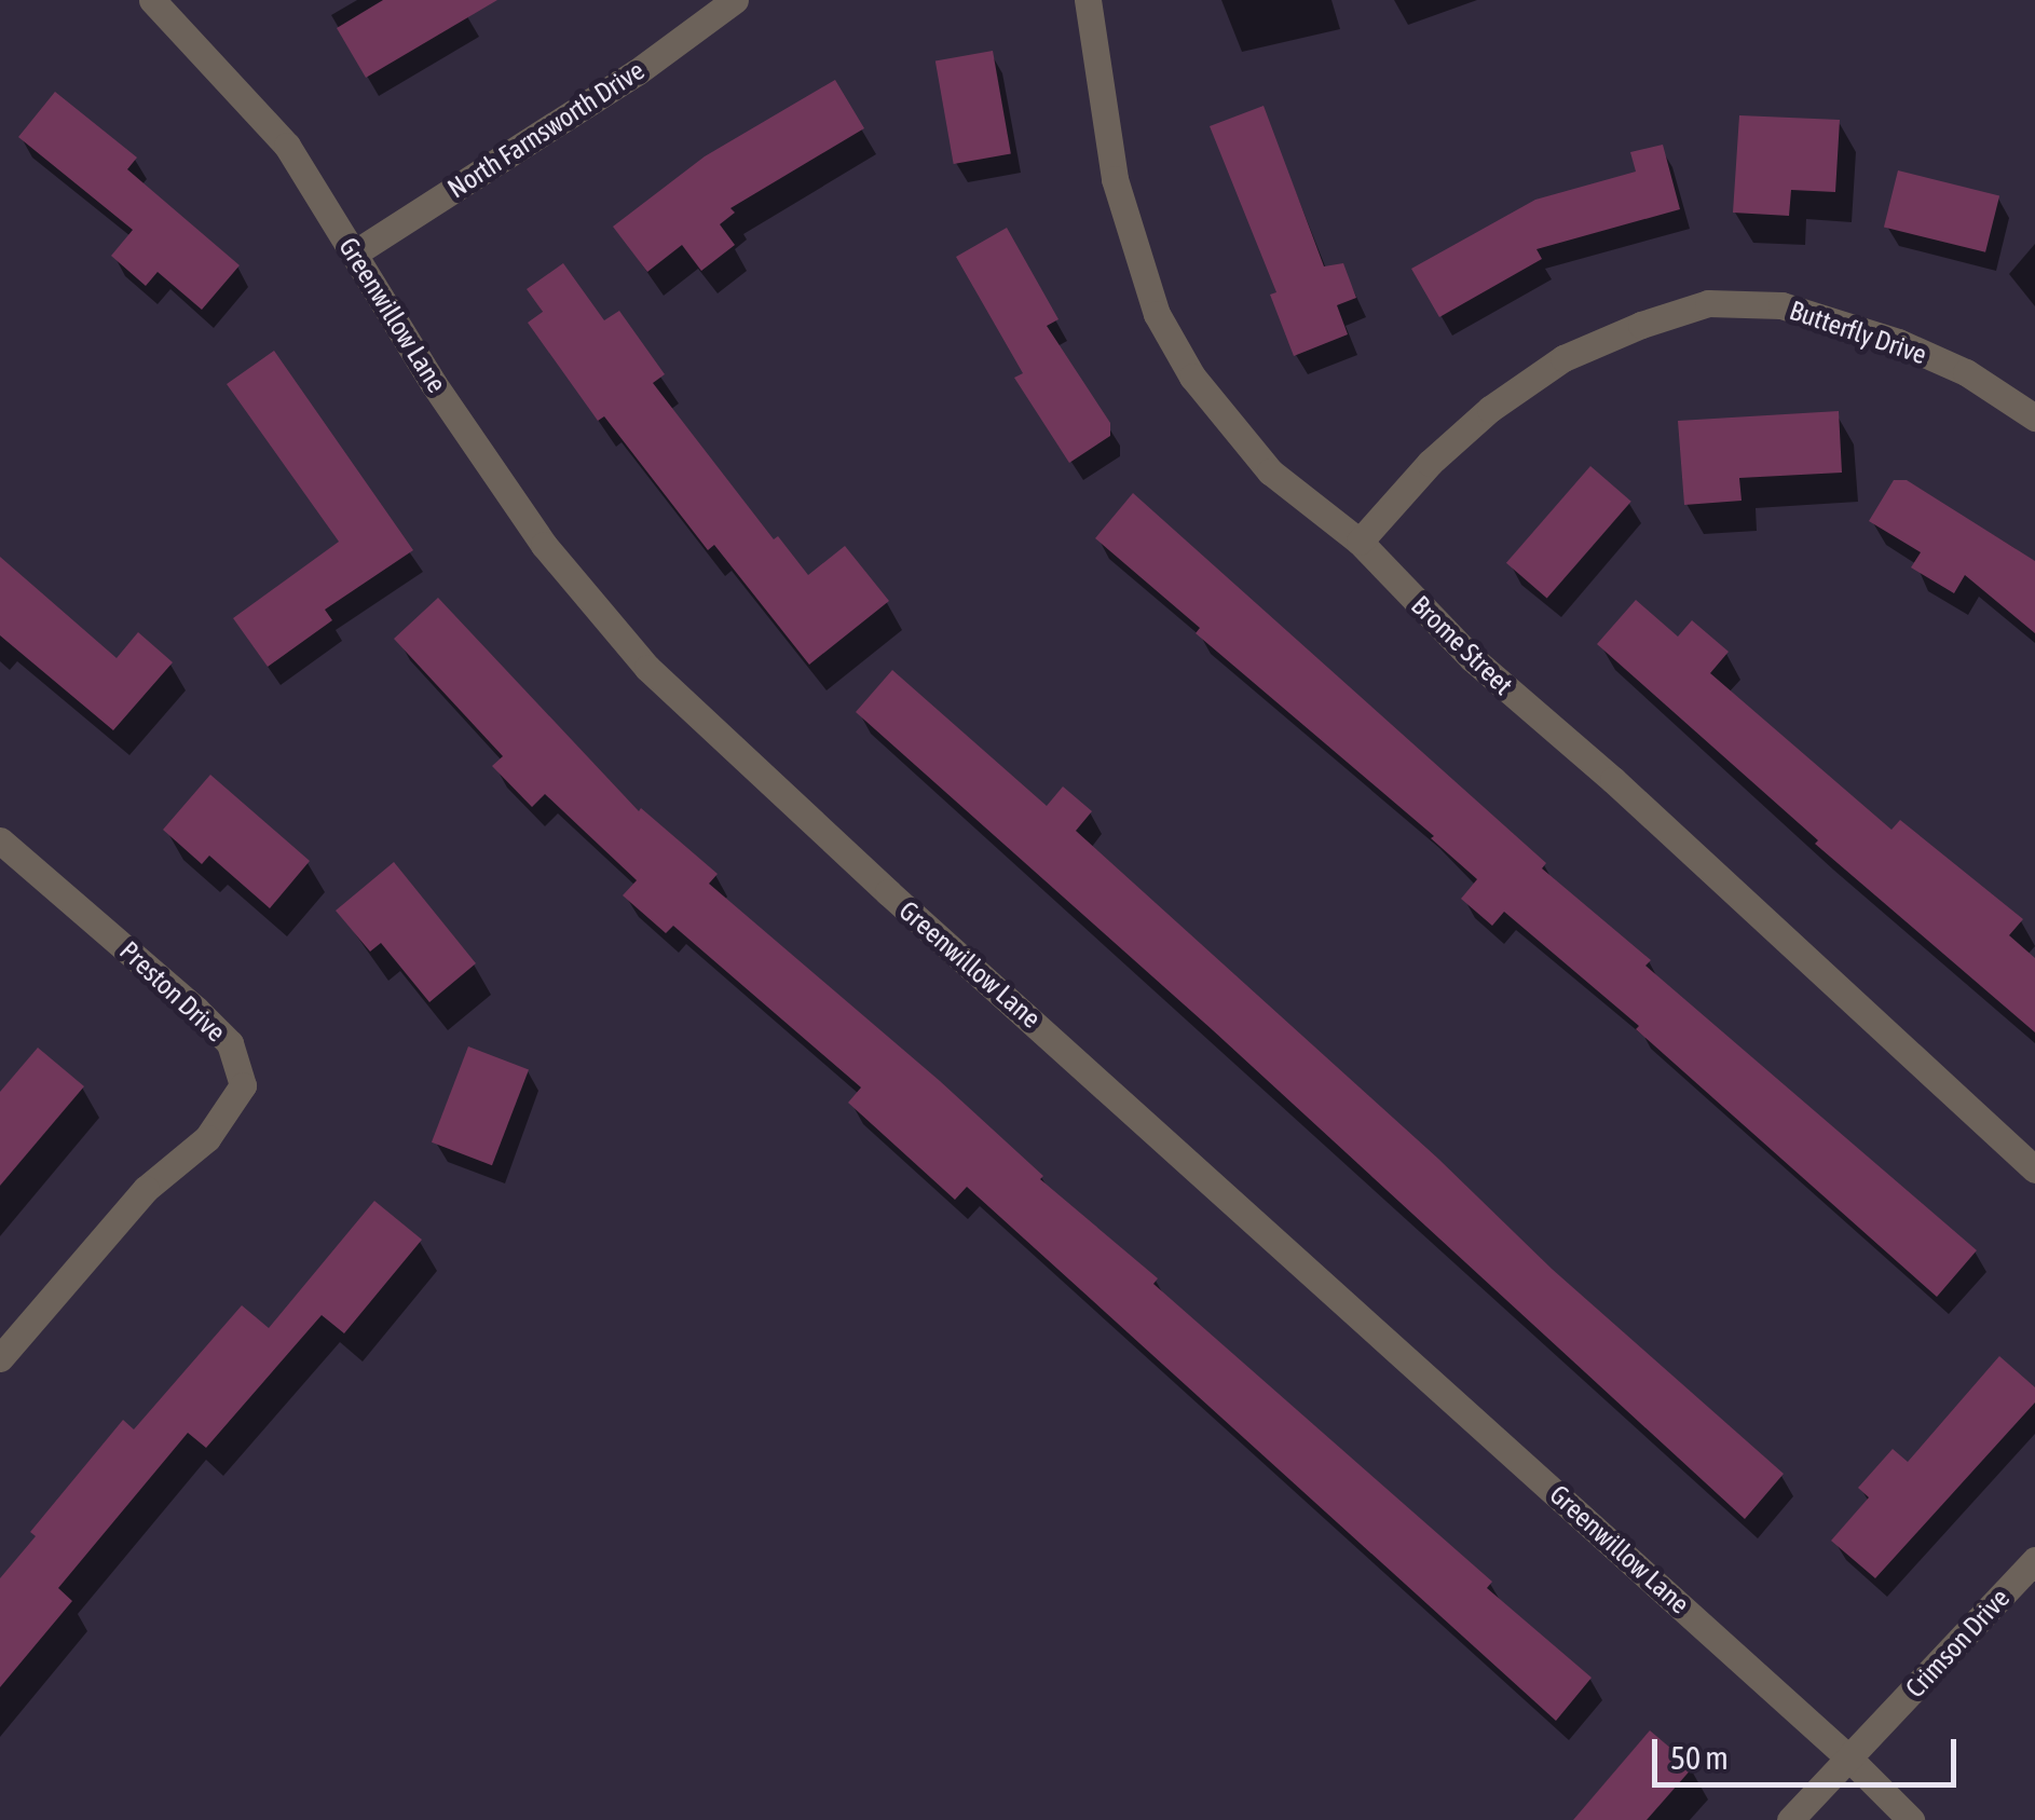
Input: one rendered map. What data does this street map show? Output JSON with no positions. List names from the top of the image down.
{
  "streets": {
    "street": [
      "North Farnsworth Drive",
      "Greenwillow Lane",
      "Butterfly Drive",
      "Brome Street",
      "Preston Drive",
      "Crimson Drive"
    ]
  },
  "crossings": [
    ["North Farnsworth Drive", "Greenwillow Lane"],
    ["Greenwillow Lane", "Crimson Drive"],
    ["Butterfly Drive", "Brome Street"]
  ],
  "scale_bar": "50 m"
}
